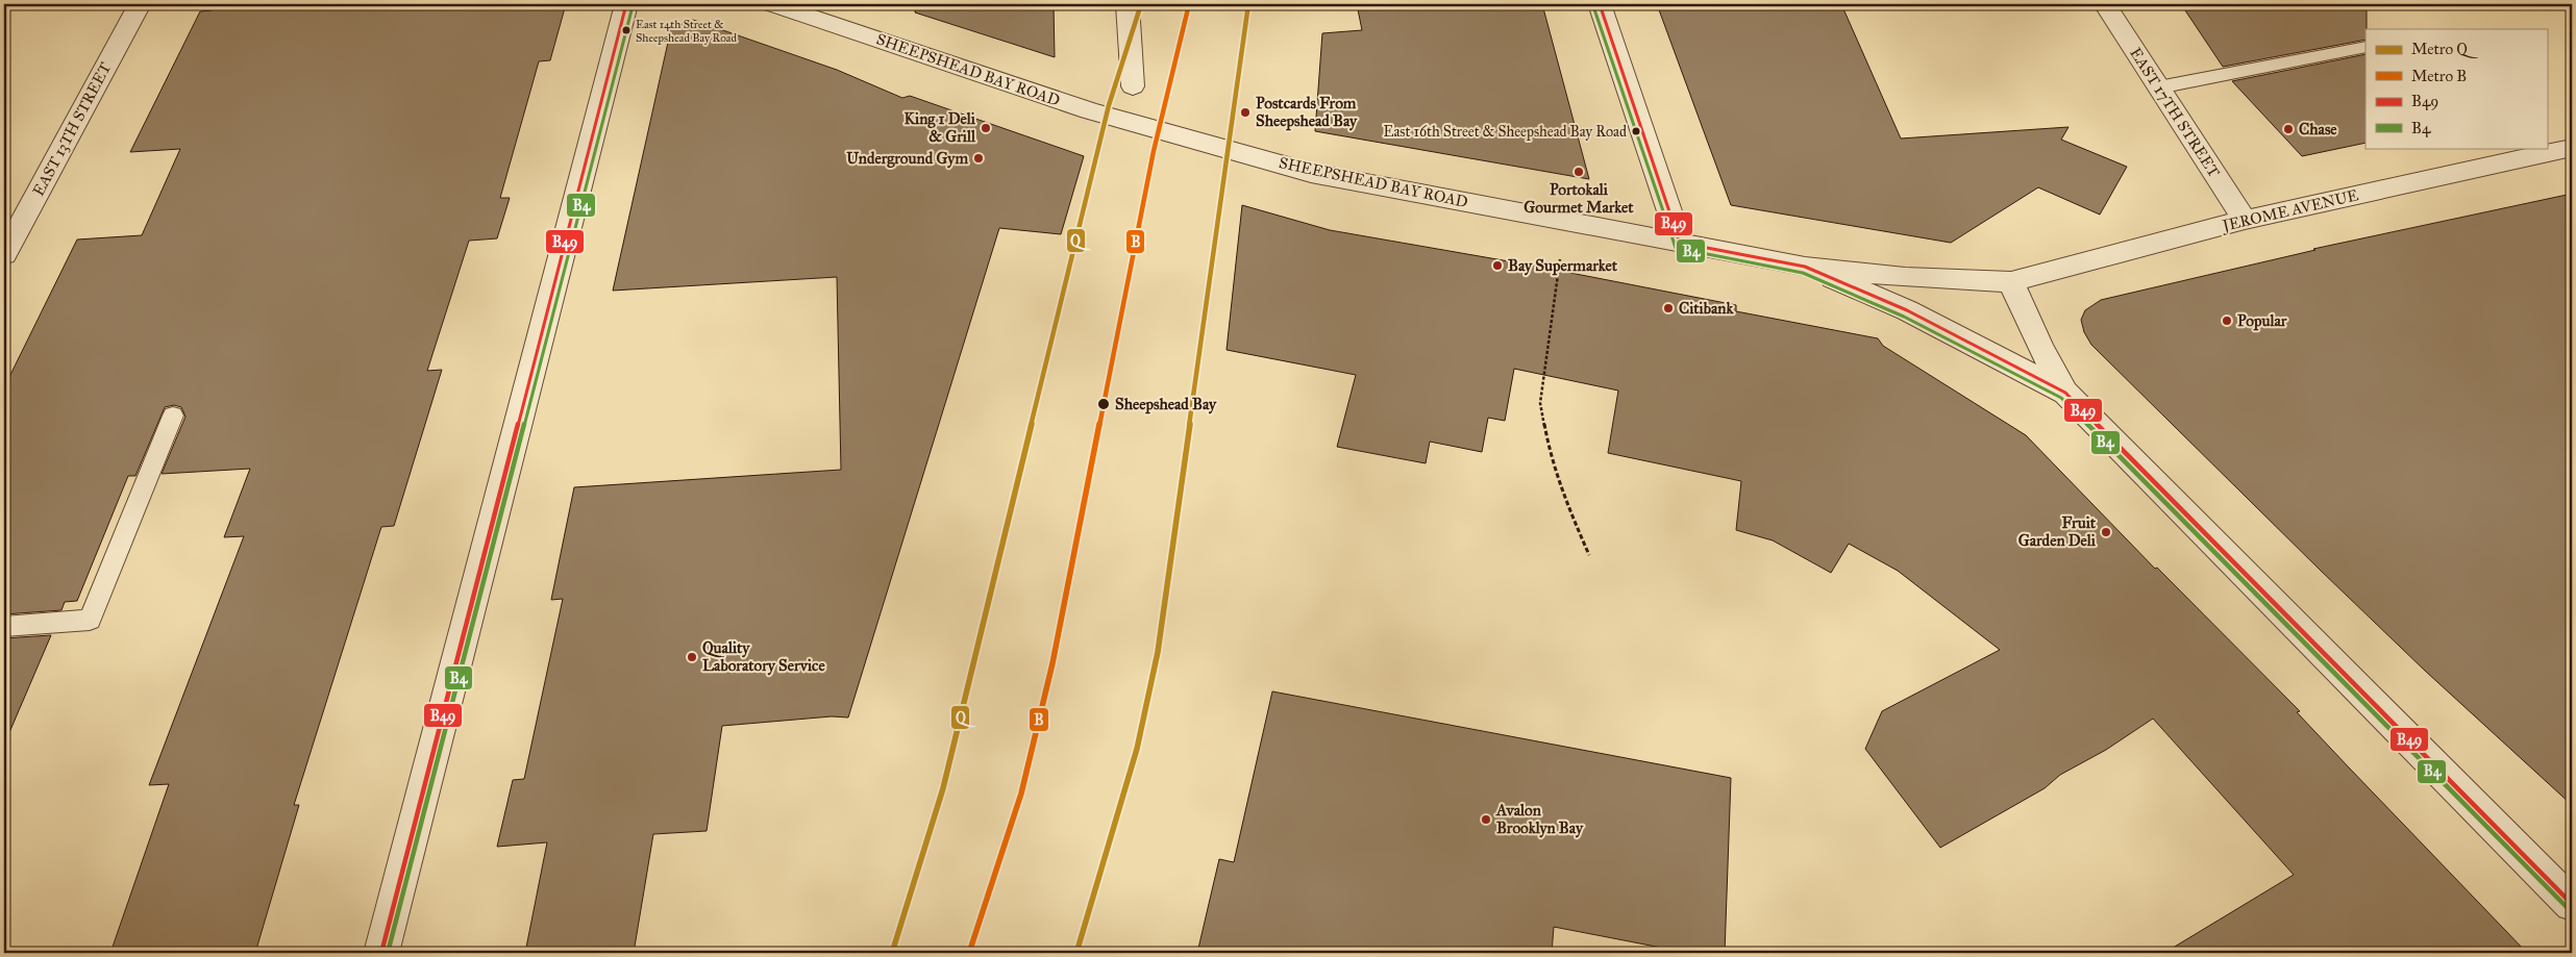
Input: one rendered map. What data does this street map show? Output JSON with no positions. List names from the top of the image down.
{
  "streets": {
    "street": [
      "SHEEPSHEAD BAY ROAD",
      "EAST 17TH STREET",
      "EAST 13TH STREET",
      "JEROME AVENUE"
    ]
  },
  "crossings": [
    ["SHEEPSHEAD BAY ROAD", "JEROME AVENUE"],
    ["EAST 17TH STREET", "JEROME AVENUE"]
  ],
  "places": [
    "East 14th Street & Sheepshead Bay Road",
    "Postcards From Sheepshead Bay",
    "King 1 Deli & Grill",
    "Chase",
    "East 16th Street & Sheepshead Bay Road",
    "Underground Gym",
    "Portokali Gourmet Market",
    "Bay Supermarket",
    "Citibank",
    "Popular",
    "Sheepshead Bay",
    "Fruit Garden Deli",
    "Quality Laboratory Service",
    "Avalon Brooklyn Bay"
  ],
  "lines": [
    "metro line Q",
    "metro line B",
    "transit line B49",
    "transit line B4"
  ],
  "legend": [
    "Metro Q",
    "Metro B",
    "B49",
    "B4"
  ]
}
